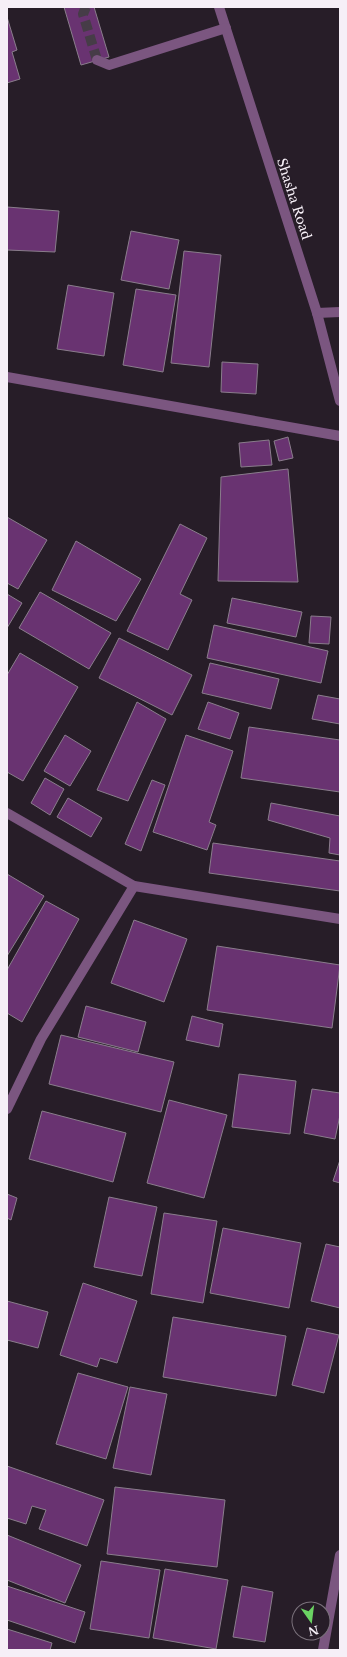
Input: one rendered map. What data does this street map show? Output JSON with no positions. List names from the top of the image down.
{
  "streets": {
    "street": ["Shasha Road"]
  },
  "north": "bottom"
}
